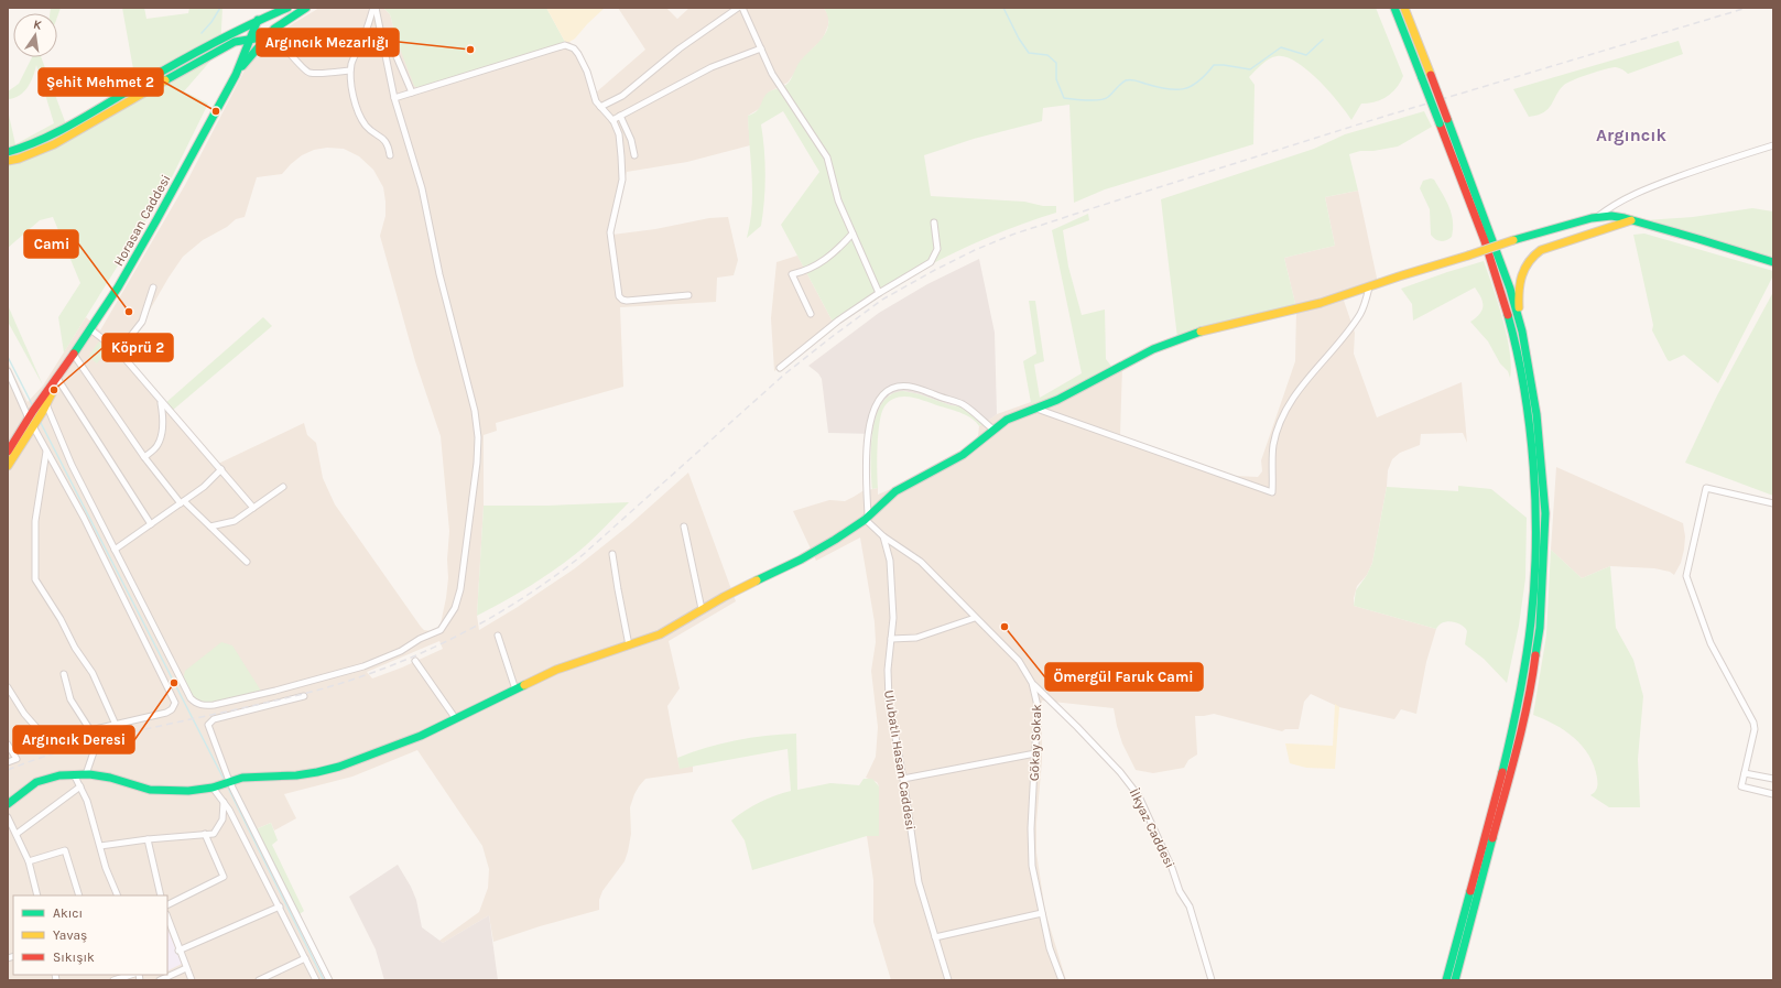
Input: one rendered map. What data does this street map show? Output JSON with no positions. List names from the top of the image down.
{
  "streets": {
    "main road": ["Horasan Caddesi"],
    "street": ["Gökay Sokak", "Ulubatlı Hasan Caddesi", "İlkyaz Caddesi"]
  },
  "crossings": [
    ["Gökay Sokak", "Ulubatlı Hasan Caddesi"],
    ["Gökay Sokak", "İlkyaz Caddesi"]
  ],
  "districts": ["Argıncık"],
  "places": [
    "Argıncık Mezarlığı",
    "Şehit Mehmet 2",
    "Cami",
    "Köprü 2",
    "Ömergül Faruk Cami",
    "Argıncık Deresi"
  ],
  "legend": ["Akıcı", "Yavaş", "Sıkışık"],
  "north": "top"
}
